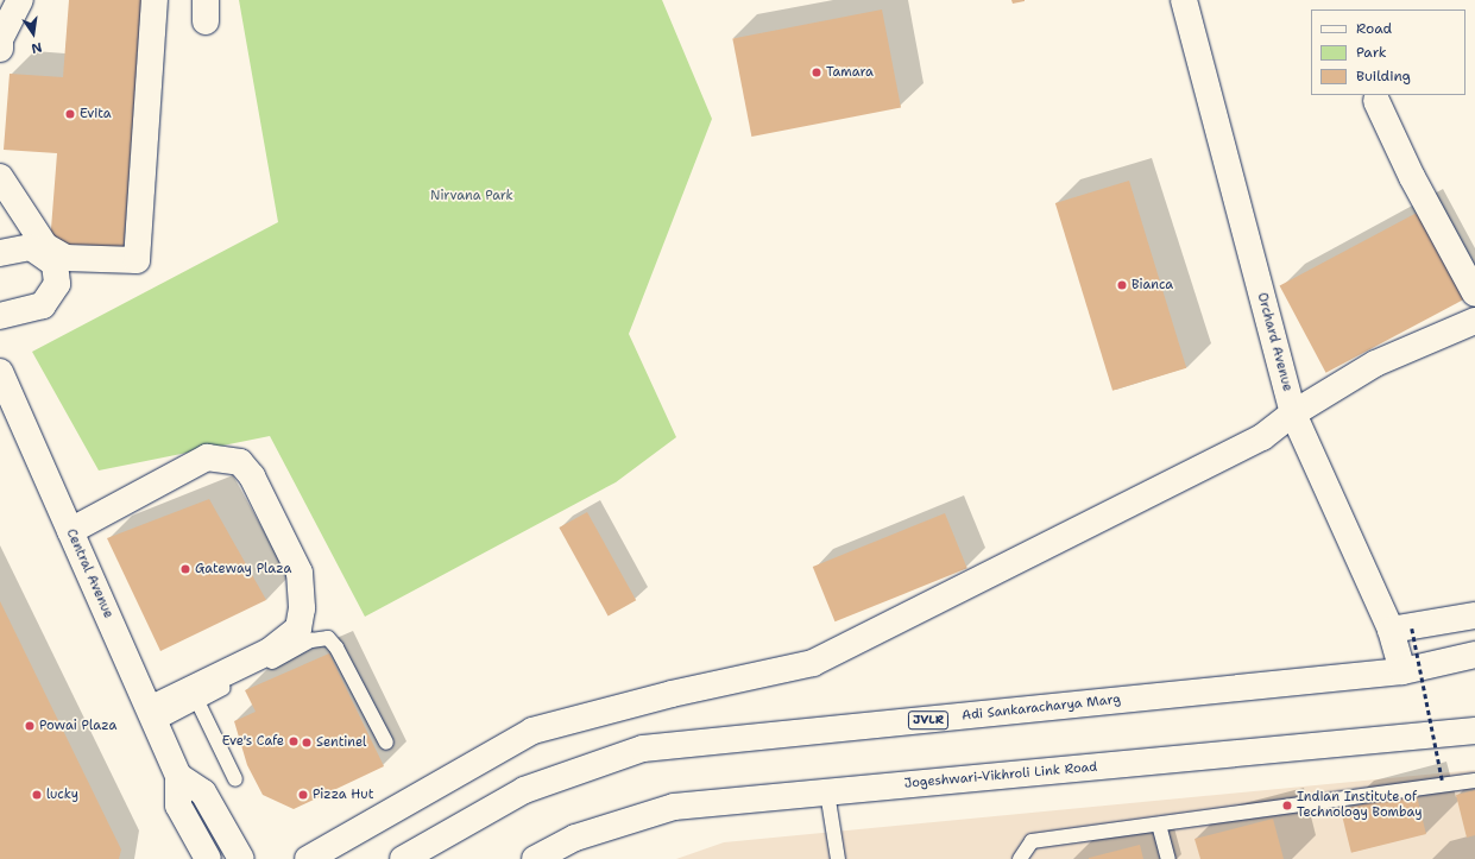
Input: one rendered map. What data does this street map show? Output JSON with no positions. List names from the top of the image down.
{
  "streets": {
    "street": [
      "Orchard Avenue",
      "Central Avenue",
      "Adi Sankaracharya Marg",
      "JVLR",
      "Jogeshwari-Vikhroli Link Road"
    ]
  },
  "crossings": [
    ["Orchard Avenue", "Adi Sankaracharya Marg"]
  ],
  "parks": ["Nirvana Park"],
  "places": [
    "Tamara",
    "Evita",
    "Bianca",
    "Gateway Plaza",
    "Powai Plaza",
    "Eve's Cafe",
    "Sentinel",
    "lucky",
    "Pizza Hut",
    "Indian Institute of Technology Bombay"
  ],
  "legend": ["Road", "Park", "Building"],
  "north": "bottom"
}
